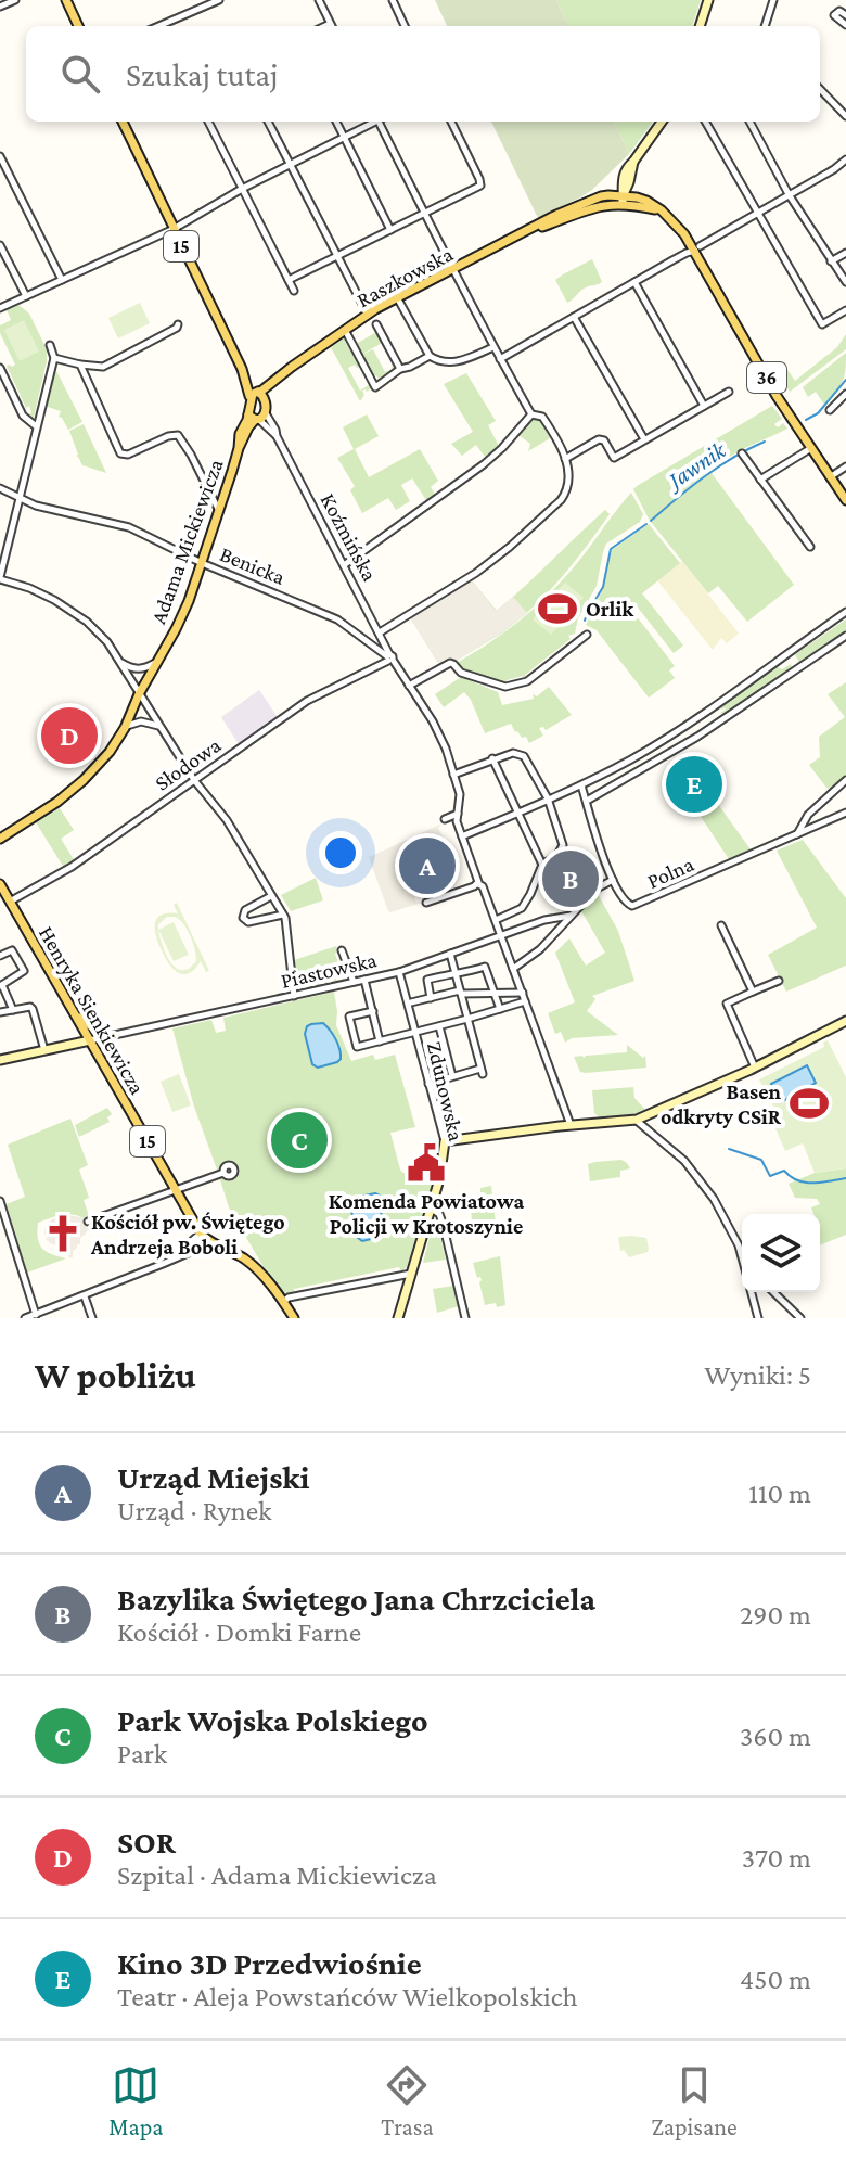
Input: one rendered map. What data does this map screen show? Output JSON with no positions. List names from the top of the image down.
{
  "streets": {
    "main road": [
      "15",
      "Raszkowska",
      "36",
      "Adama Mickiewicza",
      "Henryka Sienkiewicza"
    ],
    "street": [
      "Koźmińska",
      "Benicka",
      "Słodowa",
      "Polna",
      "Piastowska",
      "Zdunowska"
    ]
  },
  "crossings": [
    ["15", "Raszkowska"],
    ["15", "Koźmińska"],
    ["15", "Adama Mickiewicza"],
    ["Raszkowska", "36"],
    ["Koźmińska", "Adama Mickiewicza"],
    ["Koźmińska", "Benicka"],
    ["Koźmińska", "Słodowa"],
    ["Koźmińska", "Piastowska"],
    ["Adama Mickiewicza", "Benicka"],
    ["Benicka", "Słodowa"],
    ["Słodowa", "Henryka Sienkiewicza"],
    ["Piastowska", "Henryka Sienkiewicza"],
    ["Piastowska", "Zdunowska"]
  ],
  "water": ["Jawnik"],
  "places": {
    "sports": ["Orlik", "Basen odkryty CSiR"],
    "public building": ["Komenda Powiatowa Policji w Krotoszynie"],
    "church": ["Kościół pw. Świętego Andrzeja Boboli"]
  },
  "page": {
    "search": "Szukaj tutaj",
    "pins": [
      "D",
      "E",
      "A",
      "B",
      "C"
    ],
    "heading": ["W pobliżu", "Wyniki: 5"],
    "list": [
      {
        "mark": "A",
        "name": "Urząd Miejski",
        "note": "Urząd · Rynek",
        "value": "110 m"
      },
      {
        "mark": "B",
        "name": "Bazylika Świętego Jana Chrzciciela",
        "note": "Kościół · Domki Farne",
        "value": "290 m"
      },
      {
        "mark": "C",
        "name": "Park Wojska Polskiego",
        "note": "Park",
        "value": "360 m"
      },
      {
        "mark": "D",
        "name": "SOR",
        "note": "Szpital · Adama Mickiewicza",
        "value": "370 m"
      },
      {
        "mark": "E",
        "name": "Kino 3D Przedwiośnie",
        "note": "Teatr · Aleja Powstańców Wielkopolskich",
        "value": "450 m"
      }
    ],
    "nav": ["Mapa", "Trasa", "Zapisane"]
  }
}
